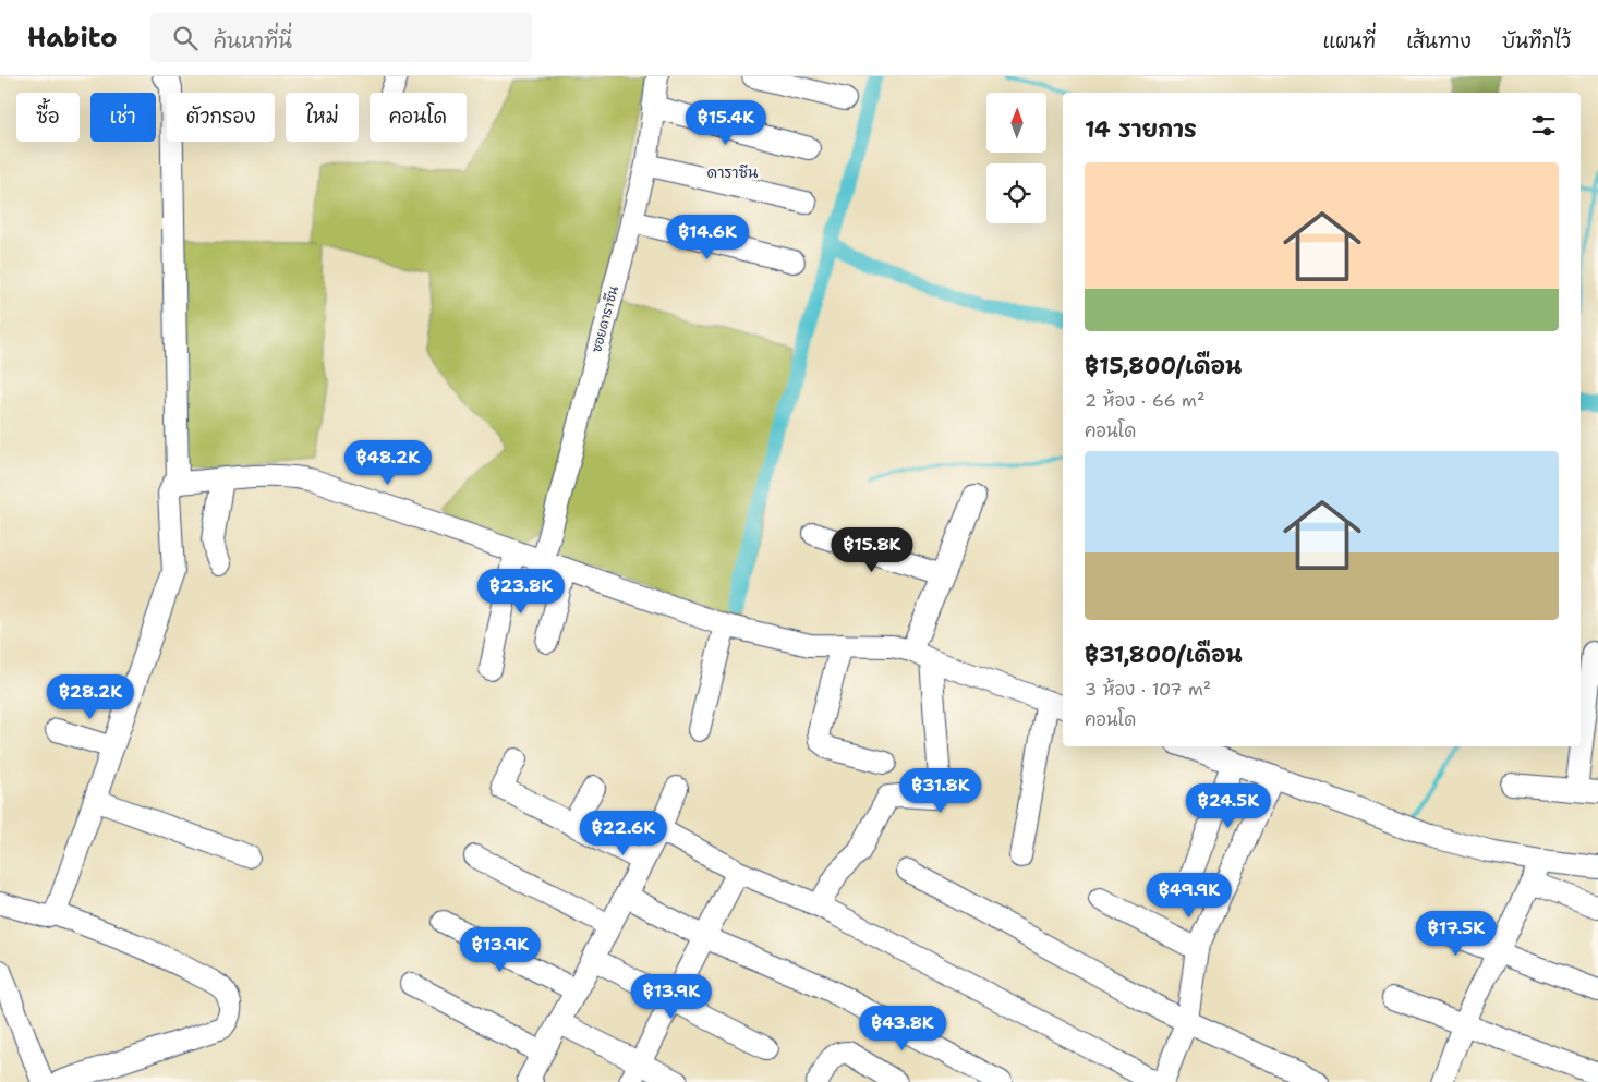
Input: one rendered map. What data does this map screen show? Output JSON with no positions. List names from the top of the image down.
{
  "streets": {
    "street": ["ซอยดาราซีน"]
  },
  "districts": ["ดาราซีน"],
  "north": "top",
  "page": {
    "header": "Habito",
    "search": "ค้นหาที่นี่",
    "nav": ["แผนที่", "เส้นทาง", "บันทึกไว้"],
    "chip": [
      "ซื้อ",
      "เช่า",
      "ตัวกรอง",
      "ใหม่",
      "คอนโด"
    ],
    "heading": "14 รายการ",
    "price": [
      "฿15.4K",
      "฿14.6K",
      "฿48.2K",
      "฿15.8K",
      "฿23.8K",
      "฿28.2K",
      "฿31.8K",
      "฿24.5K",
      "฿22.6K",
      "฿49.9K",
      "฿17.5K",
      "฿13.9K",
      "฿13.9K",
      "฿43.8K"
    ],
    "list": [
      {
        "name": "฿15,800/เดือน",
        "note": "2 ห้อง · 66 m² · คอนโด"
      },
      {
        "name": "฿31,800/เดือน",
        "note": "3 ห้อง · 107 m² · คอนโด"
      }
    ]
  }
}
